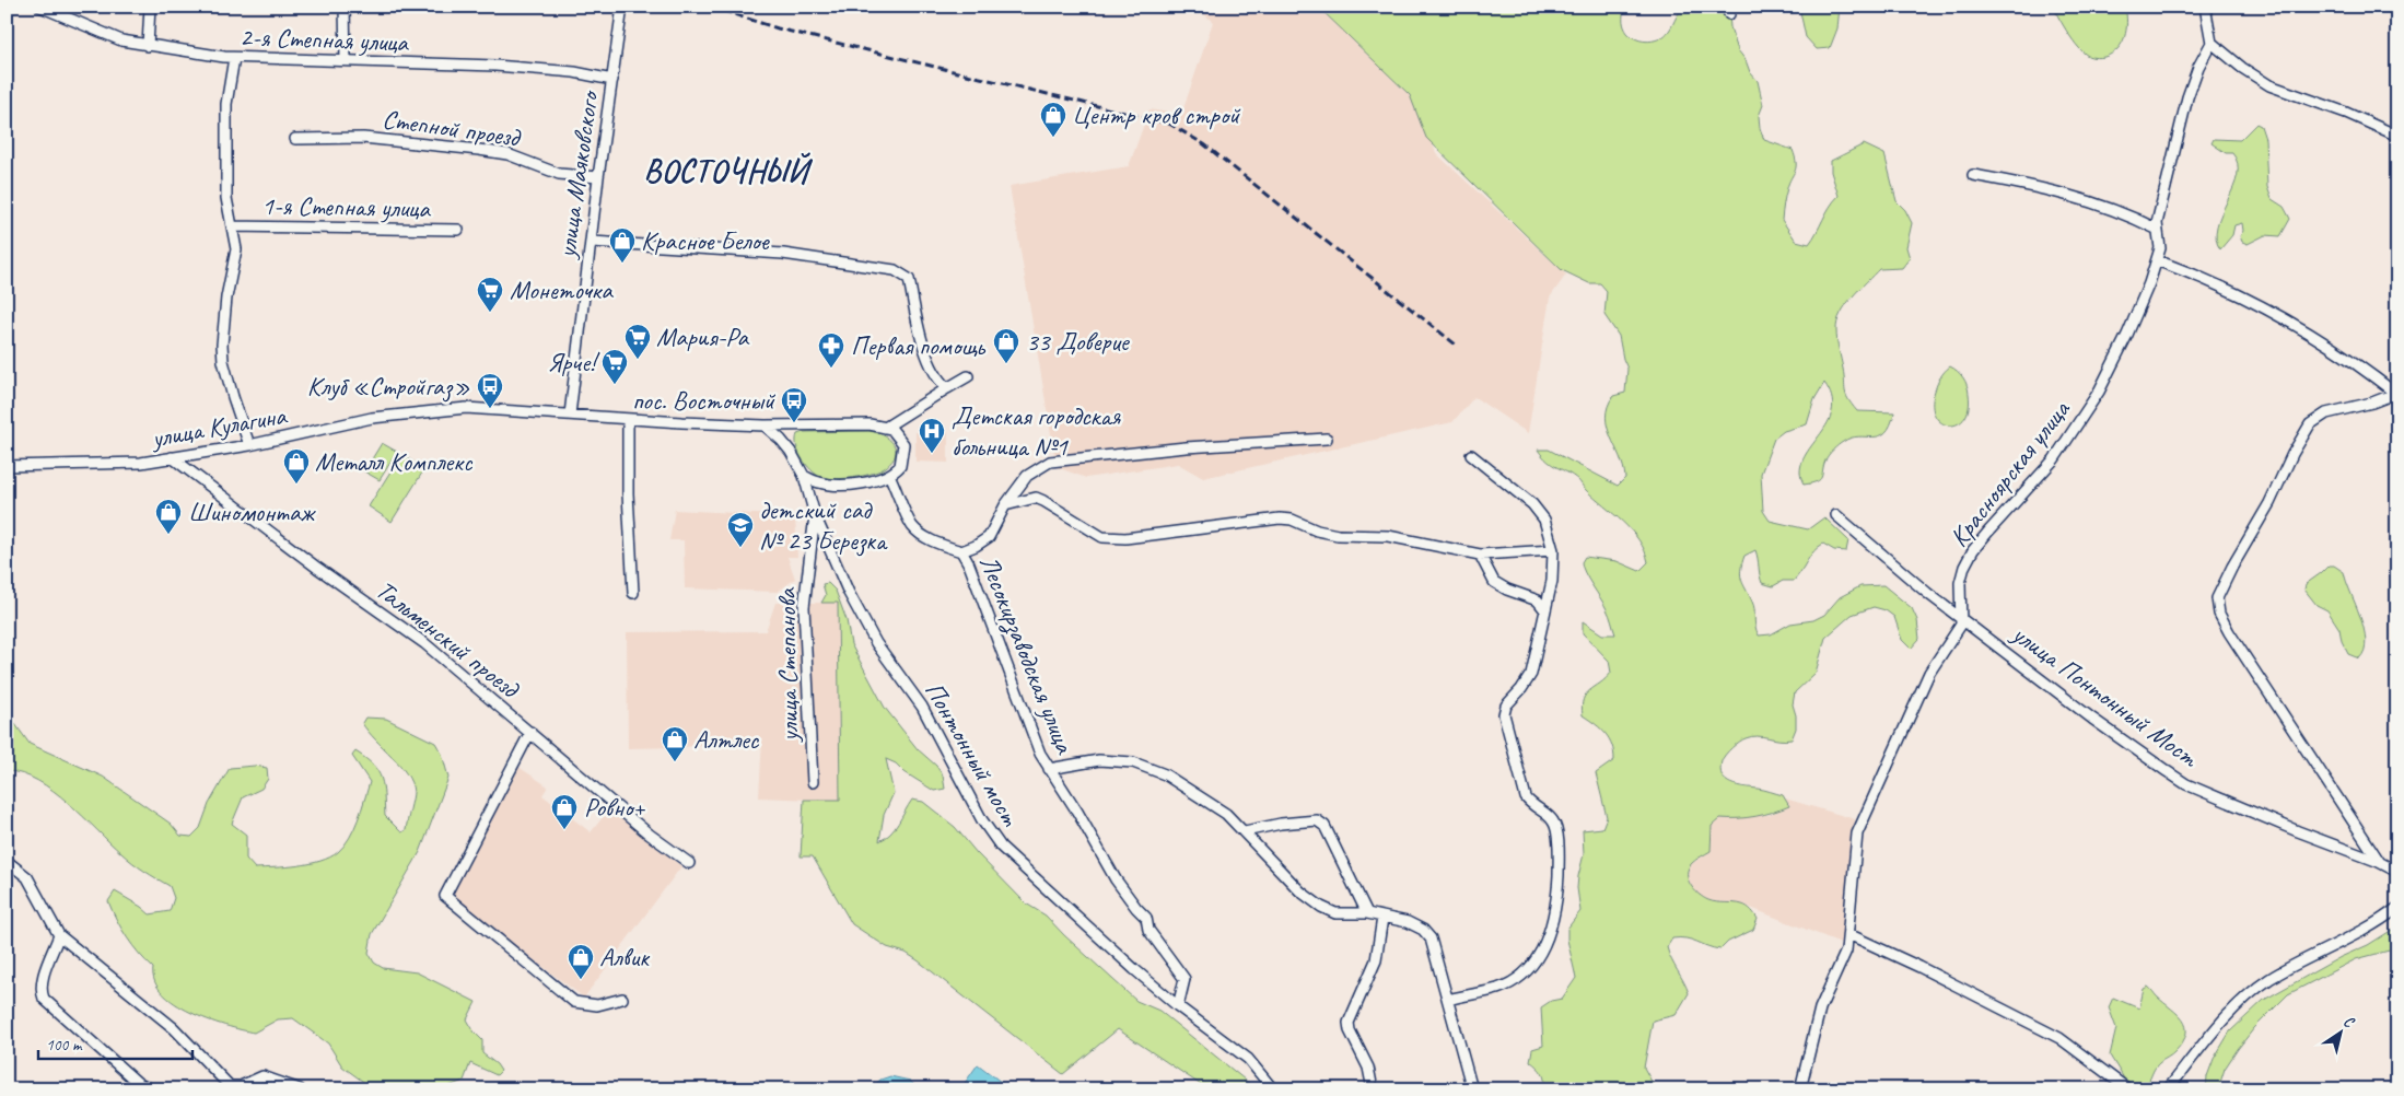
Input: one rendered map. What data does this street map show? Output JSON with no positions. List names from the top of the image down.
{
  "streets": {
    "street": [
      "2-я Степная улица",
      "Степной проезд",
      "улица Маяковского",
      "1-я Степная улица",
      "улица Кулагина",
      "Красноярская улица",
      "Тальменский проезд",
      "Лесокирзаводская улица",
      "улица Степанова",
      "улица Понтонный Мост",
      "Понтонный мост"
    ]
  },
  "crossings": [
    ["2-я Степная улица", "улица Маяковского"],
    ["Степной проезд", "улица Маяковского"],
    ["улица Маяковского", "улица Кулагина"],
    ["улица Кулагина", "Тальменский проезд"],
    ["Красноярская улица", "улица Понтонный Мост"],
    ["Лесокирзаводская улица", "Понтонный мост"],
    ["улица Степанова", "Понтонный мост"]
  ],
  "districts": ["ВОСТОЧНЫЙ"],
  "places": {
    "shop": [
      "Центр кров строй",
      "Красное Белое",
      "33 Доверие",
      "Металл Комплекс",
      "Шиномонтаж",
      "Алтлес",
      "Ровно+",
      "Алвик"
    ],
    "supermarket": ["Монеточка", "Мария-Ра", "Ярче!"],
    "pharmacy": ["Первая помощь"],
    "bus stop": ["Клуб «Стройгаз»", "пос. Восточный"],
    "hospital": ["Детская городская больница №1"],
    "school or university": ["детский сад № 23 Березка"]
  },
  "scale_bar": "100 m",
  "north": "top right"
}
